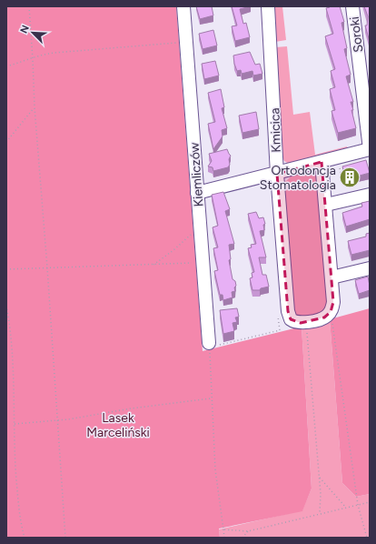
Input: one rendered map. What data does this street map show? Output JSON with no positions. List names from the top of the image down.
{
  "streets": {
    "street": ["Soroki", "Kmicica", "Kiemliczów"]
  },
  "parks": ["Lasek Marceliński"],
  "places": {
    "building": ["Ortodoncja Stomatologia"]
  },
  "north": "top left"
}
